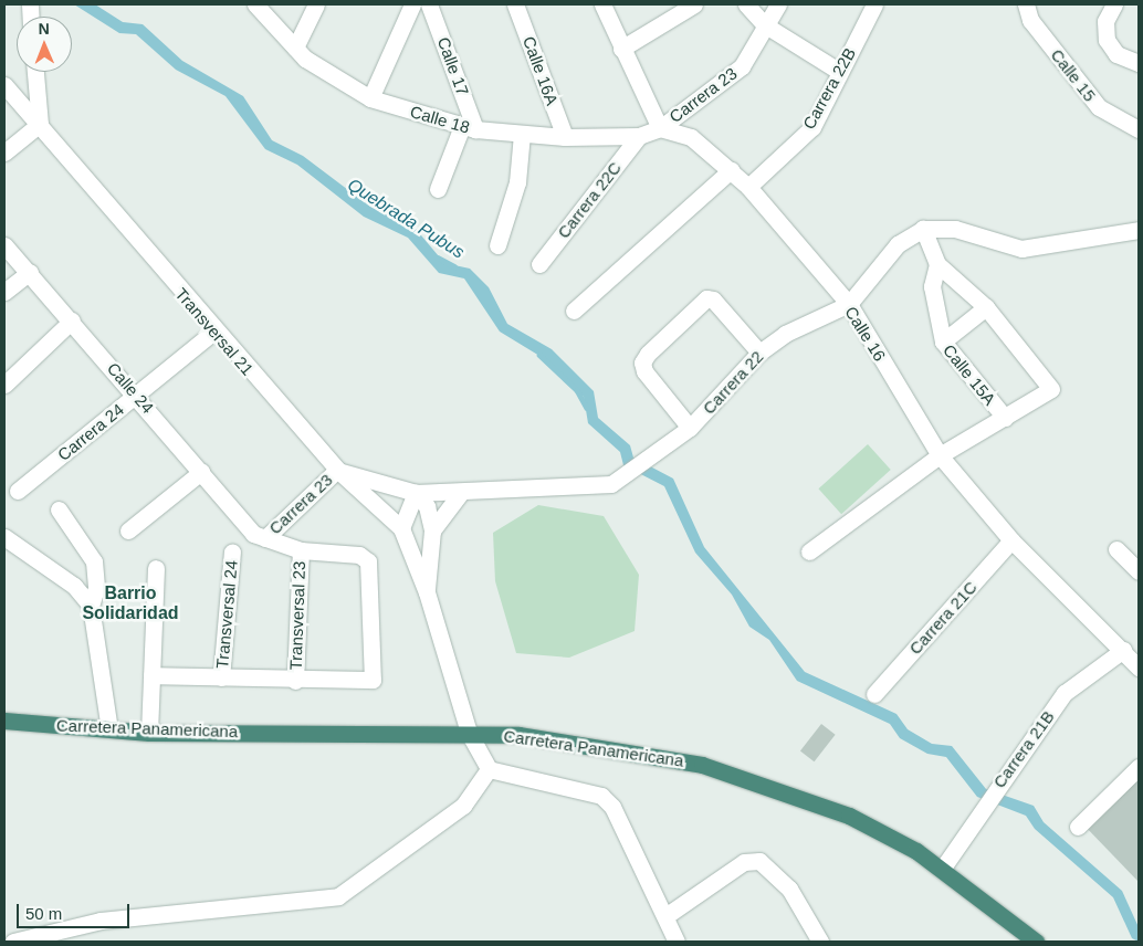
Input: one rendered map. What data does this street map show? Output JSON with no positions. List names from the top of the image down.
{
  "streets": {
    "highway": ["Carretera Panamericana"],
    "street": [
      "Calle 17",
      "Calle 16A",
      "Calle 15",
      "Carrera 22B",
      "Carrera 23",
      "Calle 18",
      "Carrera 22C",
      "Transversal 21",
      "Calle 16",
      "Calle 15A",
      "Carrera 22",
      "Calle 24",
      "Carrera 24",
      "Transversal 24",
      "Transversal 23",
      "Carrera 21C",
      "Carrera 21B"
    ]
  },
  "crossings": [
    ["Calle 17", "Calle 18"],
    ["Calle 16A", "Calle 18"],
    ["Carrera 22B", "Calle 16"],
    ["Carrera 23", "Calle 18"],
    ["Carrera 23", "Transversal 21"],
    ["Carrera 23", "Calle 16"],
    ["Carrera 23", "Carrera 22"],
    ["Carrera 23", "Calle 24"],
    ["Calle 18", "Carrera 22C"],
    ["Calle 18", "Calle 16"],
    ["Transversal 21", "Carrera 22"],
    ["Transversal 21", "Carrera 24"],
    ["Transversal 21", "Carretera Panamericana"],
    ["Calle 16", "Carrera 22"],
    ["Calle 16", "Carrera 21C"],
    ["Calle 16", "Carrera 21B"],
    ["Calle 24", "Carrera 24"],
    ["Carretera Panamericana", "Carrera 21B"]
  ],
  "districts": ["Barrio Solidaridad"],
  "water": ["Quebrada Pubus"],
  "scale_bar": "50 m",
  "north": "top"
}
